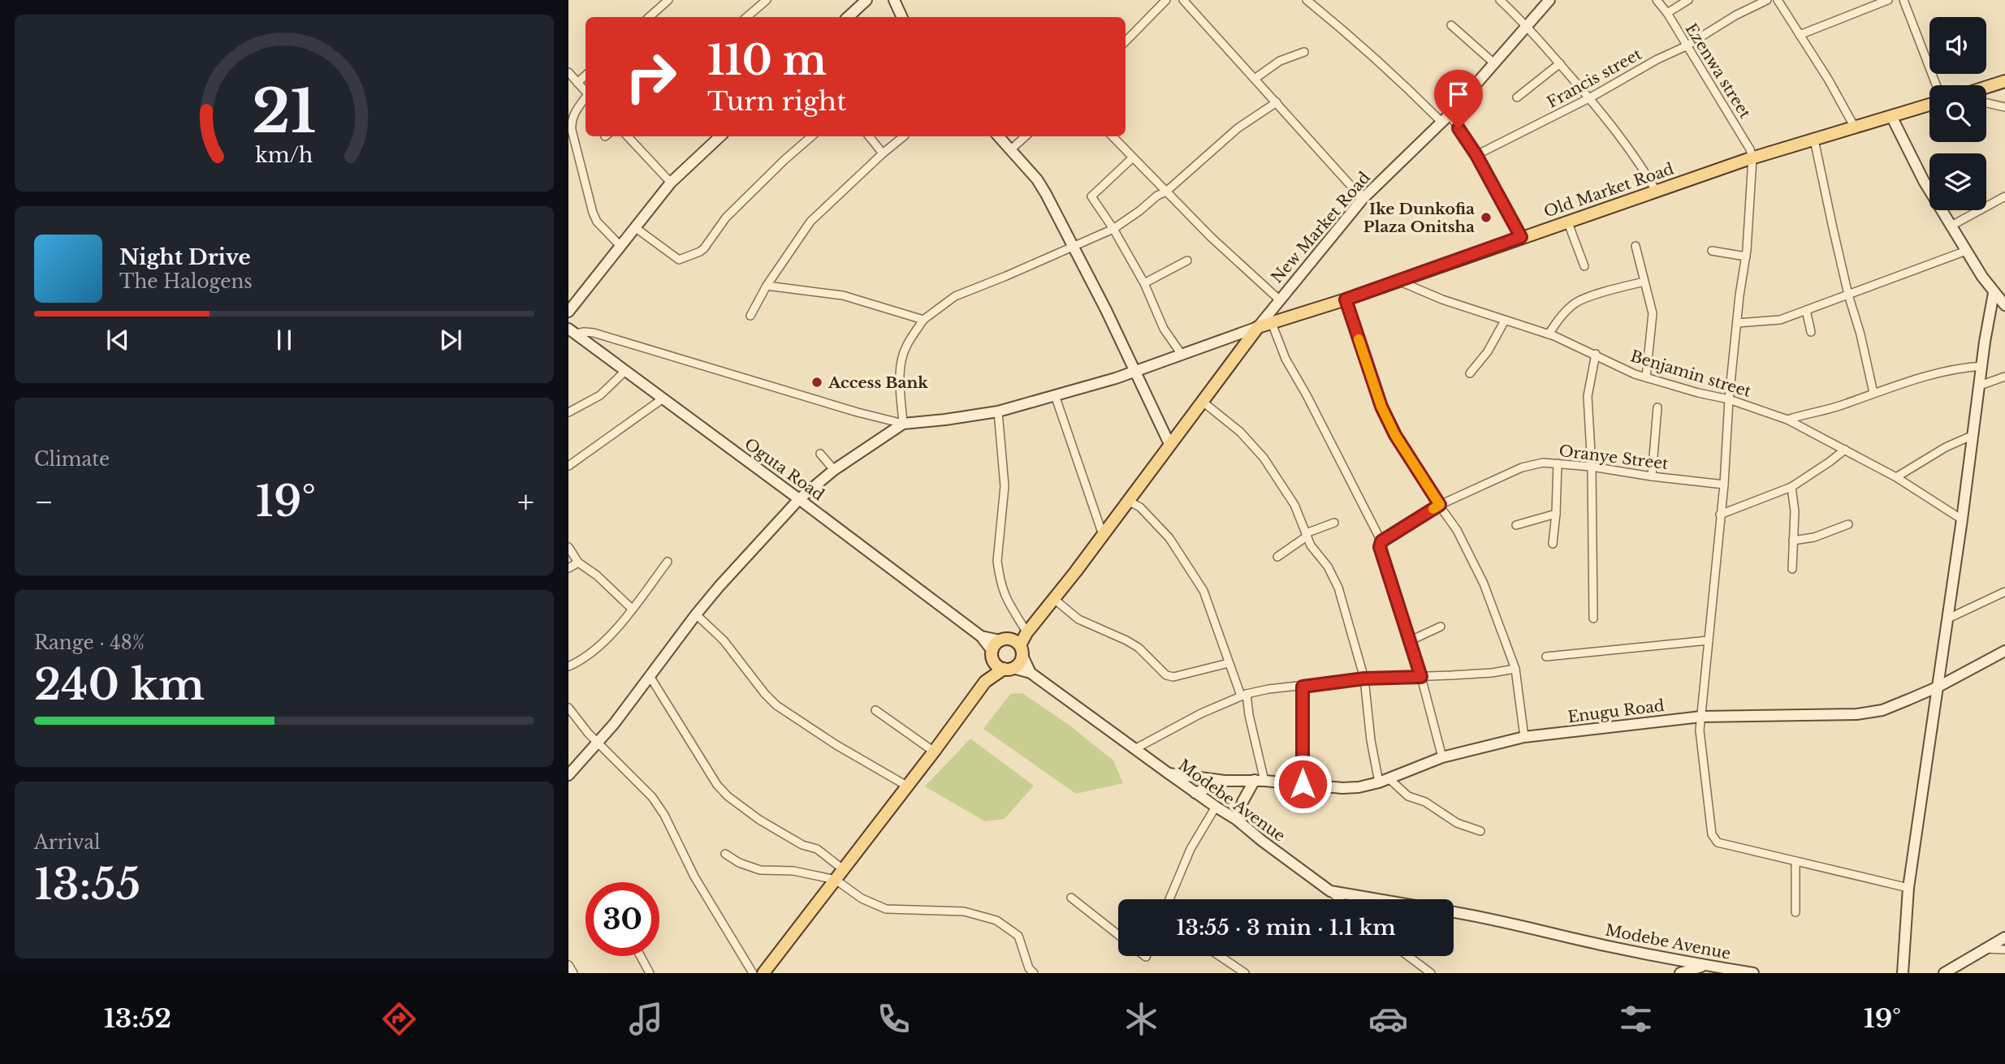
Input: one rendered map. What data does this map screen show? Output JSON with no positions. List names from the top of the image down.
{
  "streets": {
    "main road": ["Old Market Road"],
    "street": [
      "Ezenwa street",
      "Francis street",
      "New Market Road",
      "Benjamin street",
      "Oranye Street",
      "Oguta Road",
      "Enugu Road",
      "Modebe Avenue"
    ]
  },
  "crossings": [
    ["Ezenwa street", "Francis street"],
    ["Ezenwa street", "Old Market Road"],
    ["Old Market Road", "New Market Road"],
    ["Old Market Road", "Benjamin street"]
  ],
  "places": ["Ike Dunkofia Plaza Onitsha", "Access Bank"],
  "page": {
    "turn": ["110 m", "Turn right"],
    "song": ["Night Drive", "The Halogens"],
    "tile": [
      "Climate",
      ["Range · 48%", "240 km"],
      ["Arrival", "13:55"]
    ],
    "heat": ["−", "19°", "+"],
    "limit": "30",
    "trip": "13:55 · 3 min · 1.1 km",
    "tabs": ["13:52", "19°"],
    "gauge": ["21", "km/h"]
  }
}
